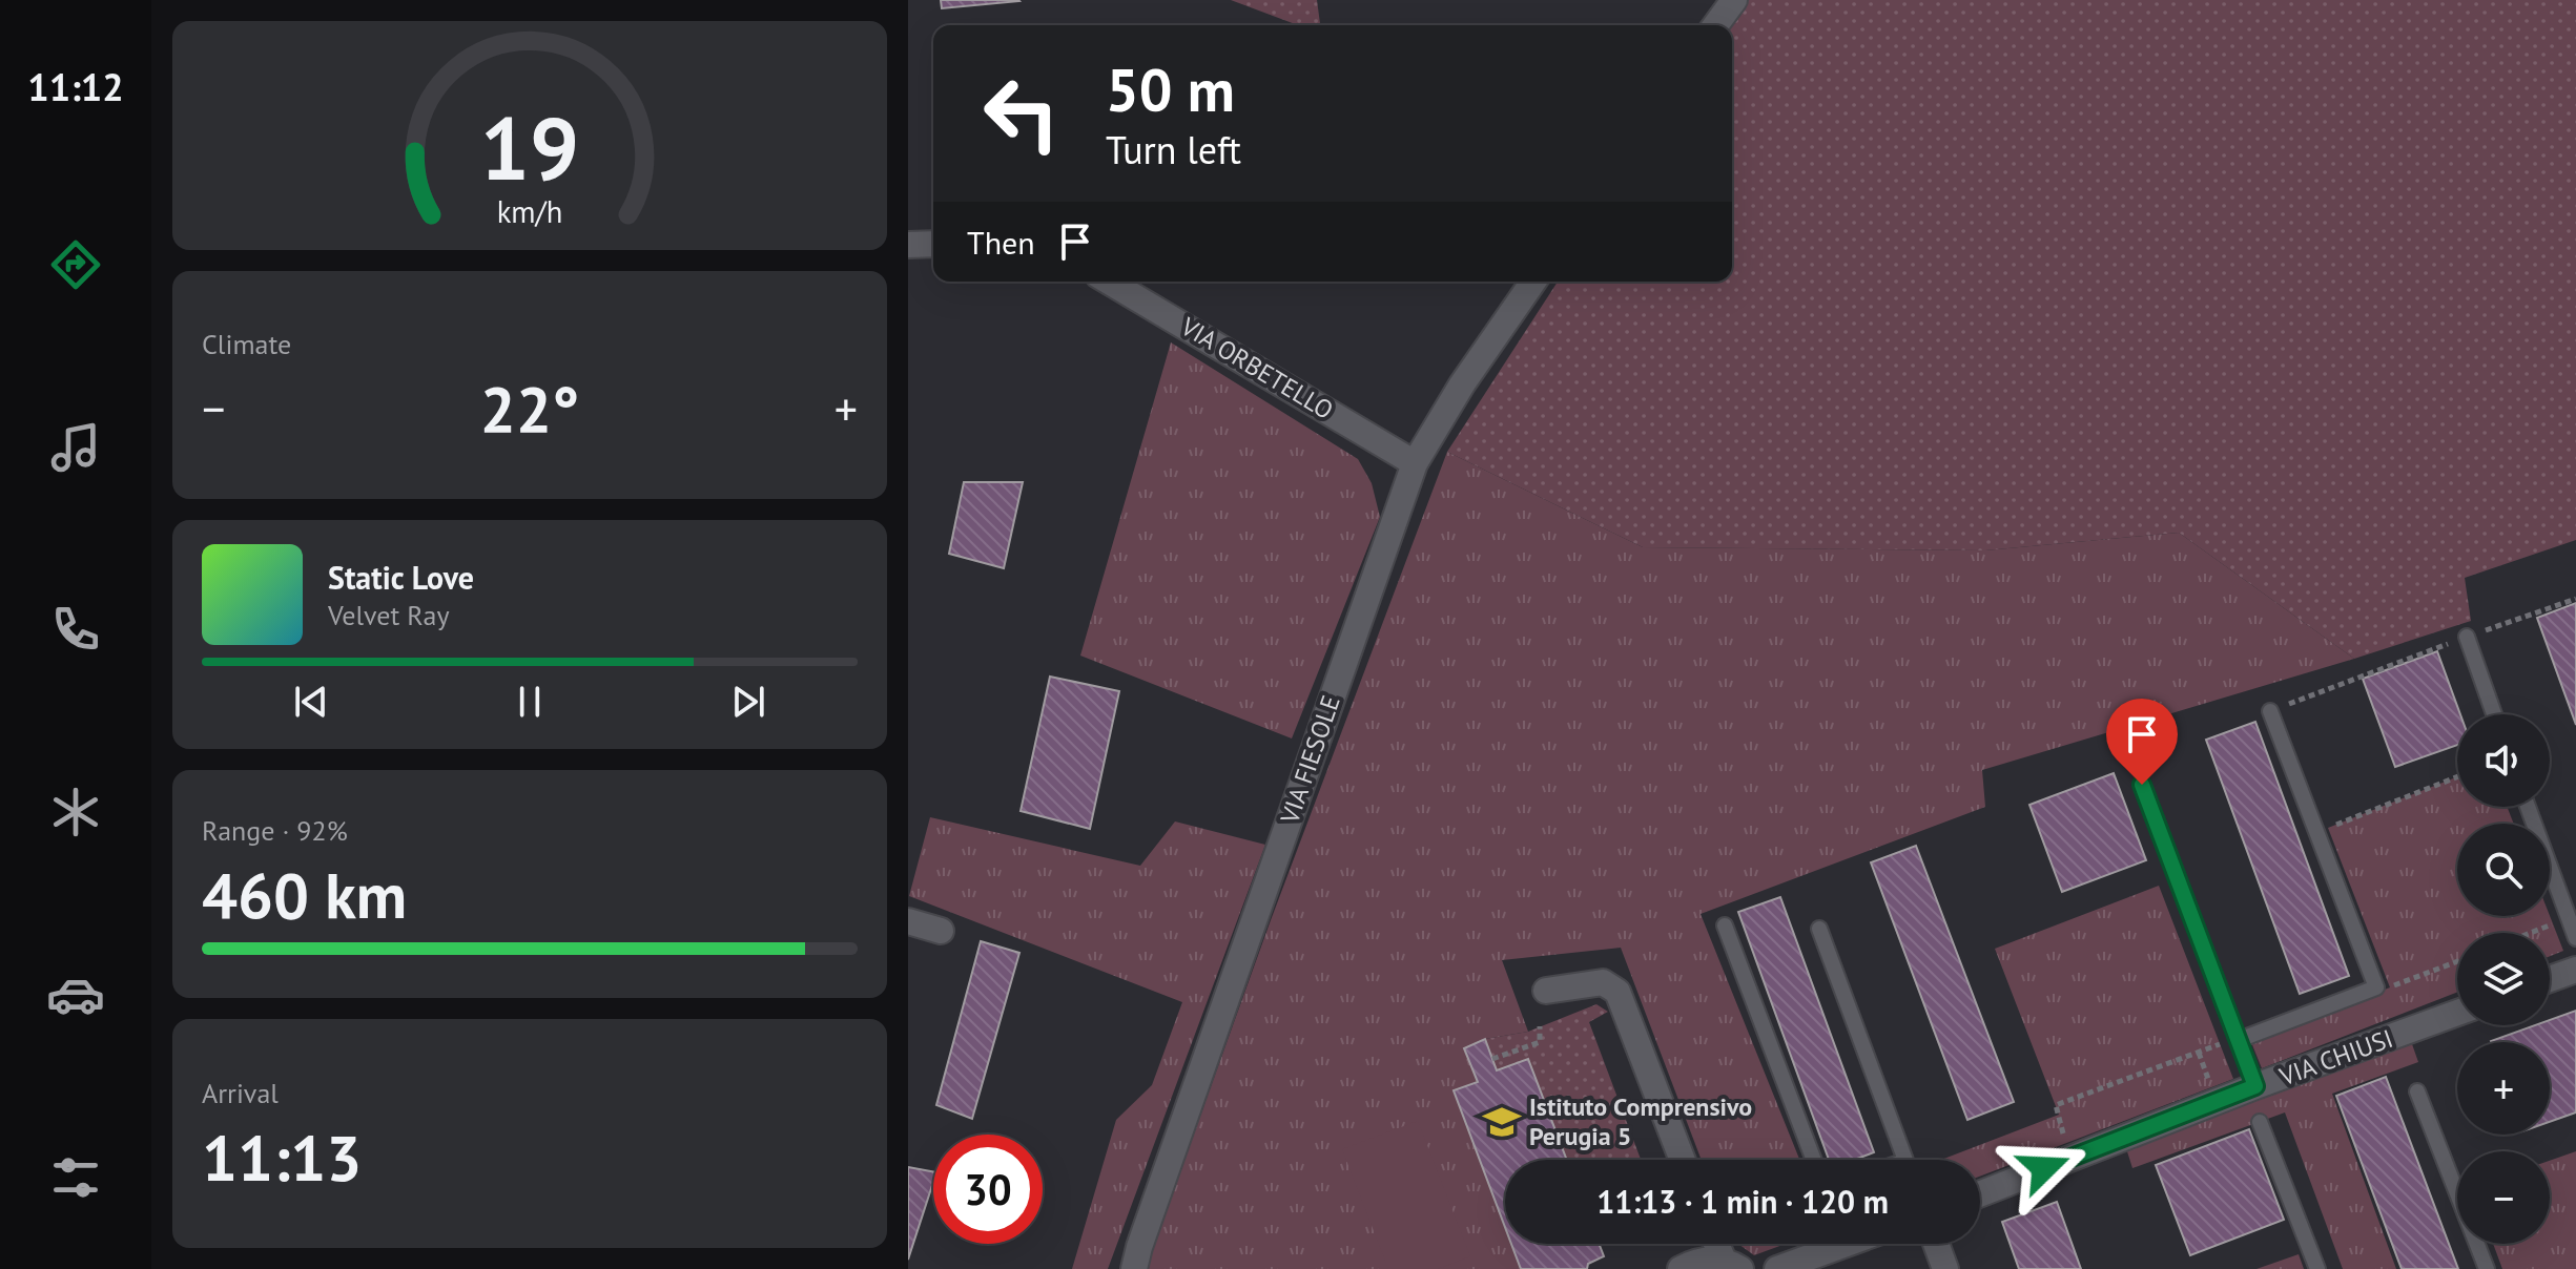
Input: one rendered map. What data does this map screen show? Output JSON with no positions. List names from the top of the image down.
{
  "streets": {
    "street": ["VIA ORBETELLO", "VIA FIESOLE", "VIA CHIUSI"]
  },
  "crossings": [
    ["VIA ORBETELLO", "VIA FIESOLE"]
  ],
  "places": {
    "school or university": ["Istituto Comprensivo Perugia 5"]
  },
  "page": {
    "tabs": "11:12",
    "turn": ["50 m", "Turn left"],
    "then": "Then",
    "tile": [
      "Climate",
      ["Range · 92%", "460 km"],
      ["Arrival", "11:13"]
    ],
    "heat": ["−", "22°", "+"],
    "song": ["Static Love", "Velvet Ray"],
    "map_buttons": ["+", "−"],
    "limit": "30",
    "trip": "11:13 · 1 min · 120 m",
    "gauge": ["19", "km/h"]
  }
}
